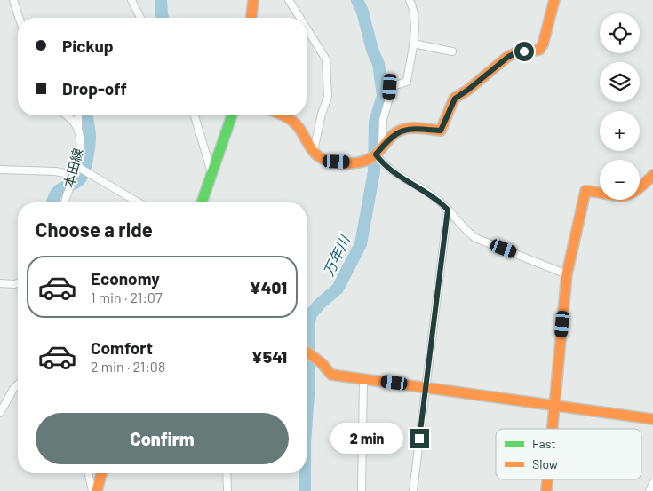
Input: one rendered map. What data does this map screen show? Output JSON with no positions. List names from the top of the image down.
{
  "streets": {
    "street": ["本田線"]
  },
  "water": ["万年川"],
  "legend": ["Fast", "Slow"],
  "page": {
    "map_buttons": ["+", "−"],
    "banner": ["Pickup", "Drop-off"],
    "heading": "Choose a ride",
    "list": [
      {
        "name": "Economy",
        "note": "1 min · 21:07",
        "value": "¥401"
      },
      {
        "name": "Comfort",
        "note": "2 min · 21:08",
        "value": "¥541"
      }
    ],
    "buttons": "Confirm",
    "bubble": "2 min"
  }
}
